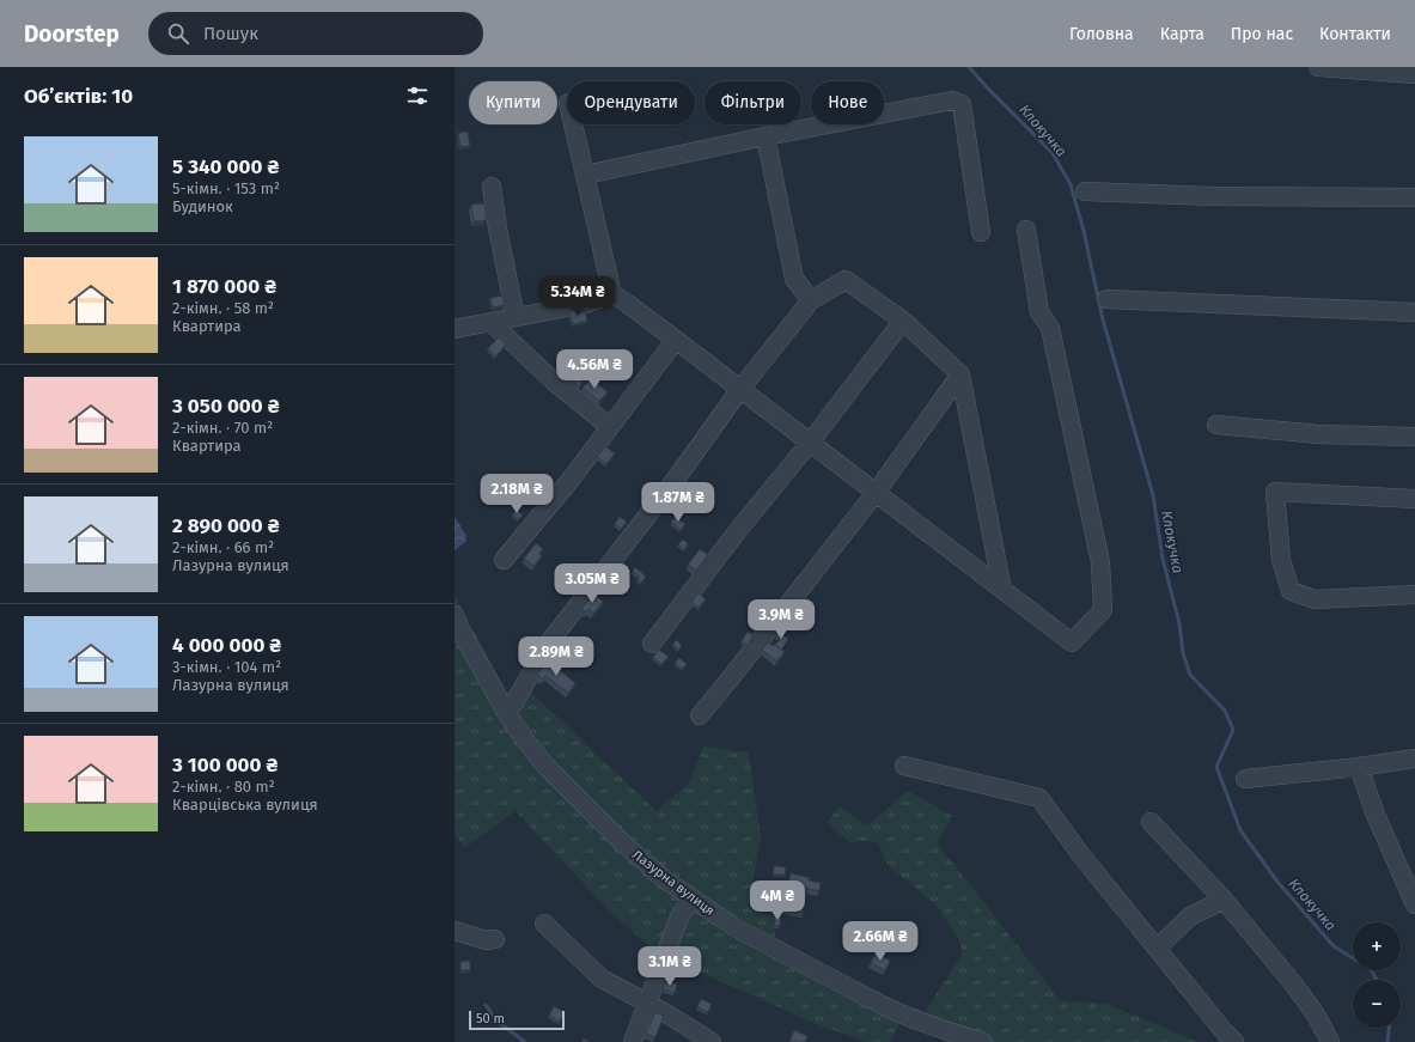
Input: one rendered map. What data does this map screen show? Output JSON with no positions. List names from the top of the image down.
{
  "streets": {
    "street": ["Лазурна вулиця"]
  },
  "water": ["Клокучка"],
  "scale_bar": "50 m",
  "page": {
    "header": "Doorstep",
    "search": "Пошук",
    "nav": [
      "Головна",
      "Карта",
      "Про нас",
      "Контакти"
    ],
    "heading": "Об’єктів: 10",
    "chip": [
      "Купити",
      "Орендувати",
      "Фільтри",
      "Нове"
    ],
    "list": [
      {
        "name": "5 340 000 ₴",
        "note": "5-кімн. · 153 m² · Будинок"
      },
      {
        "name": "1 870 000 ₴",
        "note": "2-кімн. · 58 m² · Квартира"
      },
      {
        "name": "3 050 000 ₴",
        "note": "2-кімн. · 70 m² · Квартира"
      },
      {
        "name": "2 890 000 ₴",
        "note": "2-кімн. · 66 m² · Лазурна вулиця"
      },
      {
        "name": "4 000 000 ₴",
        "note": "3-кімн. · 104 m² · Лазурна вулиця"
      },
      {
        "name": "3 100 000 ₴",
        "note": "2-кімн. · 80 m² · Кварцівська вулиця"
      }
    ],
    "price": [
      "5.34M ₴",
      "4.56M ₴",
      "2.18M ₴",
      "1.87M ₴",
      "3.05M ₴",
      "3.9M ₴",
      "2.89M ₴",
      "4M ₴",
      "2.66M ₴",
      "3.1M ₴"
    ],
    "map_buttons": ["+", "−"],
    "scale": "50 m"
  }
}
